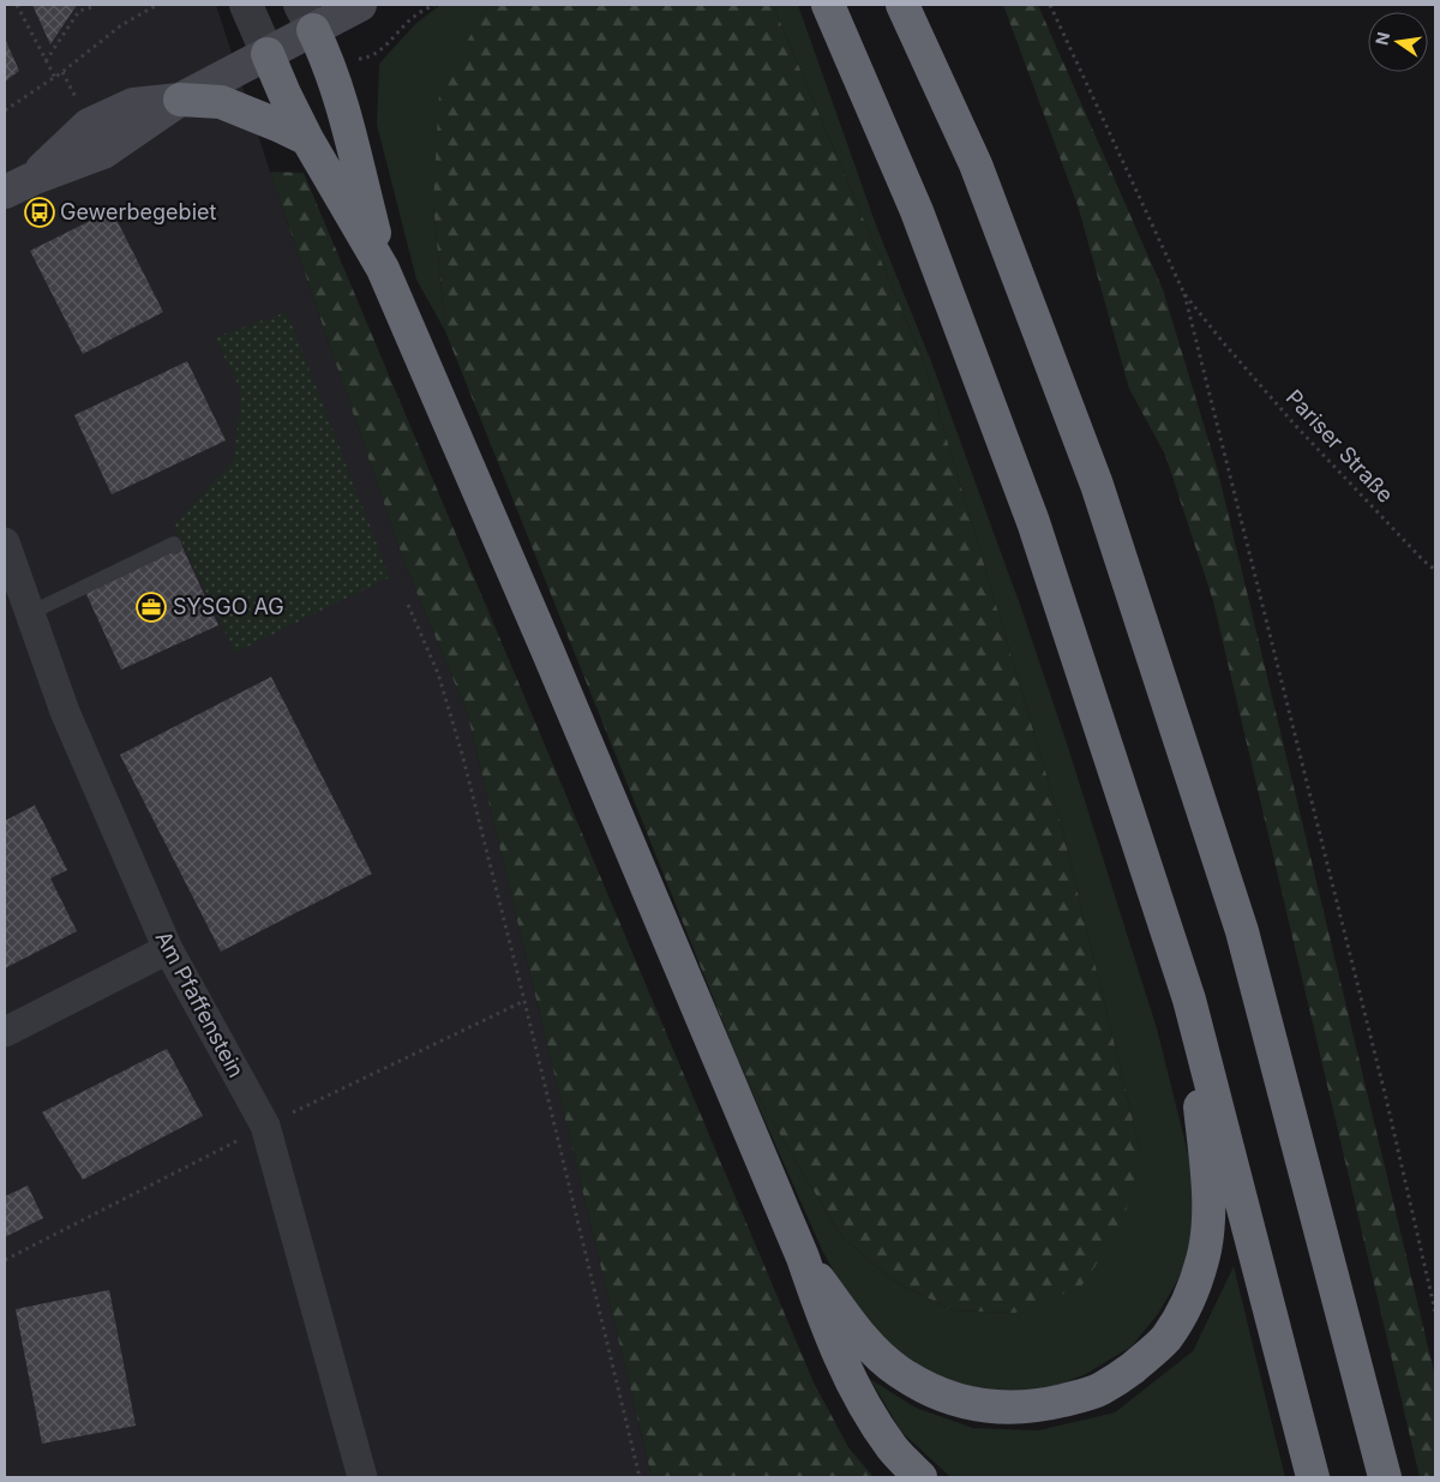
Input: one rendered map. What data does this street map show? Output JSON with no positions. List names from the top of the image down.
{
  "streets": {
    "street": ["Am Pfaffenstein"],
    "path": ["Pariser Straße"]
  },
  "places": {
    "bus stop": ["Gewerbegebiet"],
    "office": ["SYSGO AG"]
  },
  "north": "left"
}
